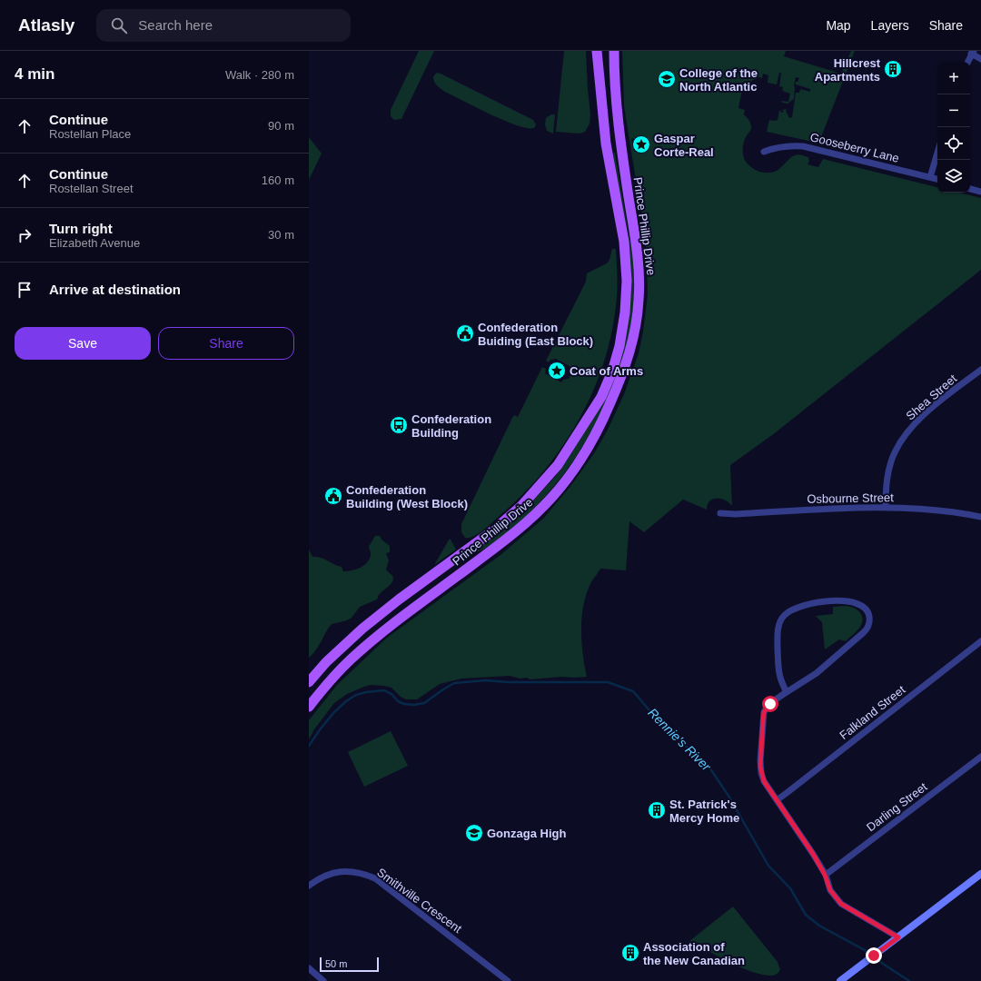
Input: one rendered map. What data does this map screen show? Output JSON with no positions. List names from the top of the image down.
{
  "streets": {
    "main road": ["Prince Phillip Drive"],
    "street": [
      "Gooseberry Lane",
      "Shea Street",
      "Osbourne Street",
      "Falkland Street",
      "Darling Street",
      "Smithville Crescent"
    ]
  },
  "crossings": [
    ["Shea Street", "Osbourne Street"]
  ],
  "water": ["Rennie's River"],
  "places": {
    "building": ["Hillcrest Apartments", "St. Patrick's Mercy Home", "Association of the New Canadian"],
    "school or university": ["College of the North Atlantic", "Gonzaga High"],
    "place": ["Gaspar Corte-Real", "Coat of Arms"],
    "public building": ["Confederation Buiding (East Block)", "Confederation Building (West Block)"],
    "bus stop": ["Confederation Building"]
  },
  "scale_bar": "50 m",
  "page": {
    "header": "Atlasly",
    "search": "Search here",
    "nav": ["Map", "Layers", "Share"],
    "heading": ["4 min", "Walk · 280 m"],
    "map_buttons": ["+", "−"],
    "list": [
      ["Continue", "Rostellan Place", "90 m"],
      ["Continue", "Rostellan Street", "160 m"],
      ["Turn right", "Elizabeth Avenue", "30 m"],
      "Arrive at destination"
    ],
    "buttons": ["Save", "Share"],
    "scale": "50 m"
  }
}
